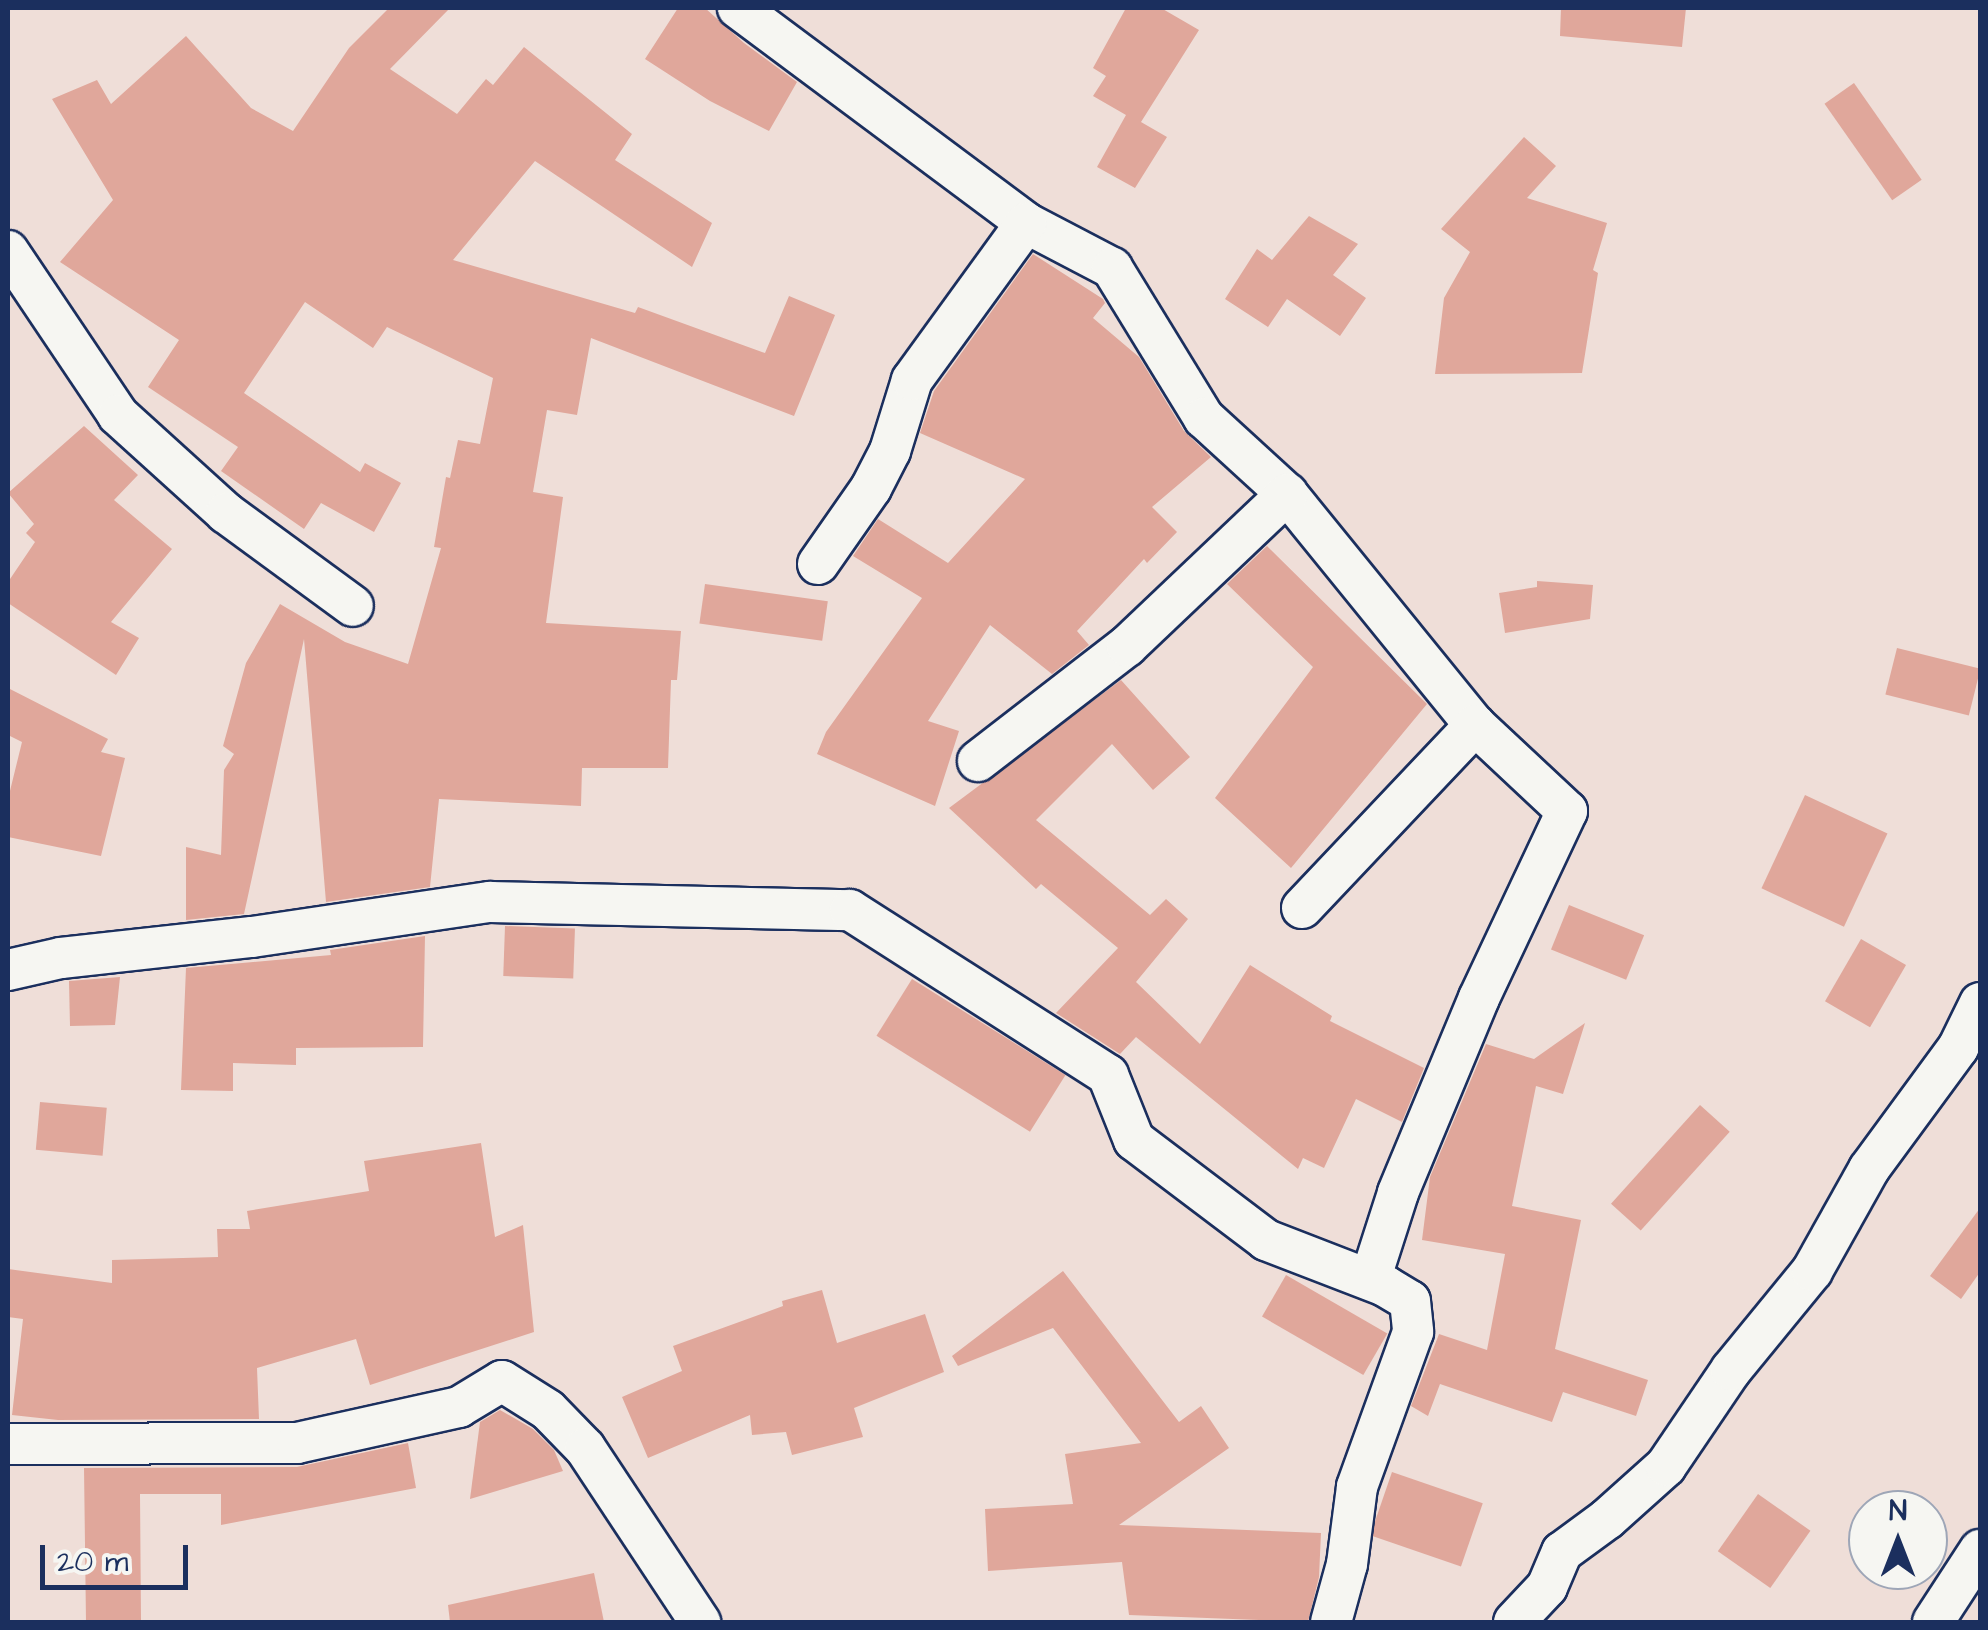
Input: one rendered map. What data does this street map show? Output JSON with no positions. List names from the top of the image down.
{
  "scale_bar": "20 m",
  "north": "top"
}
